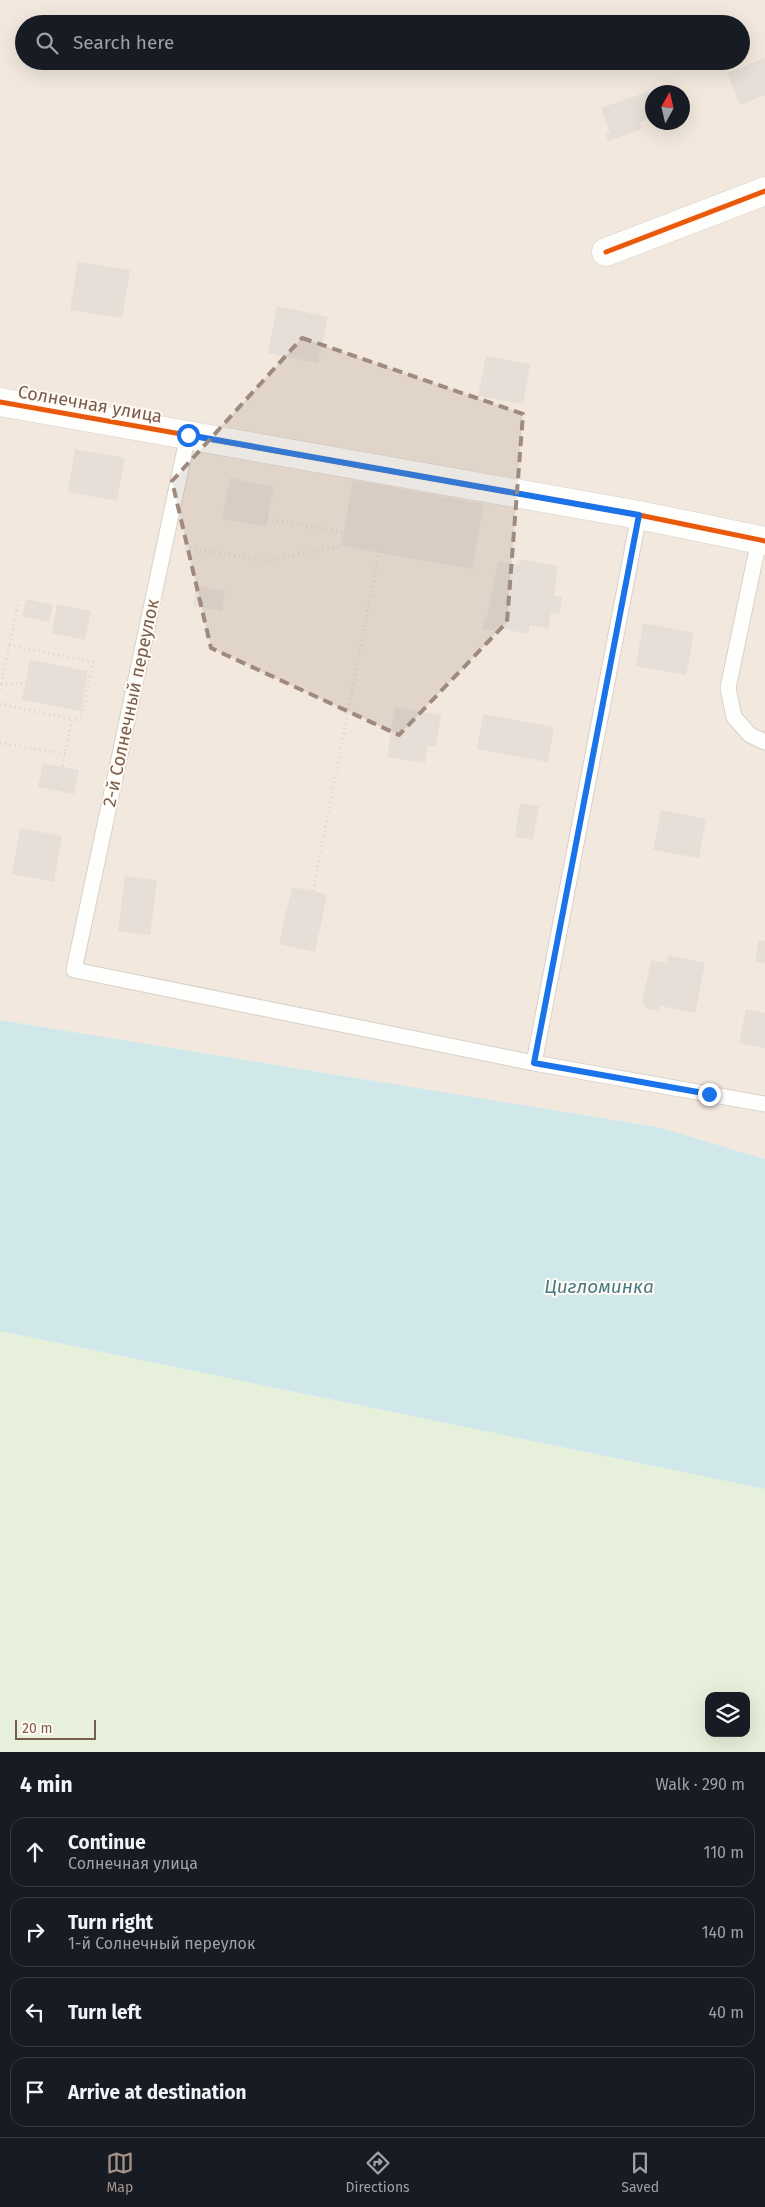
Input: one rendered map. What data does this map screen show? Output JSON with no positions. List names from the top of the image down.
{
  "streets": {
    "street": ["Солнечная улица"],
    "lane": ["2-й Солнечный переулок"]
  },
  "crossings": [
    ["Солнечная улица", "2-й Солнечный переулок"]
  ],
  "water": ["Цигломинка"],
  "scale_bar": "20 m",
  "north": "top",
  "page": {
    "search": "Search here",
    "scale": "20 m",
    "heading": ["4 min", "Walk · 290 m"],
    "list": [
      ["Continue", "Солнечная улица", "110 m"],
      ["Turn right", "1-й Солнечный переулок", "140 m"],
      ["Turn left", "40 m"],
      "Arrive at destination"
    ],
    "nav": ["Map", "Directions", "Saved"]
  }
}
